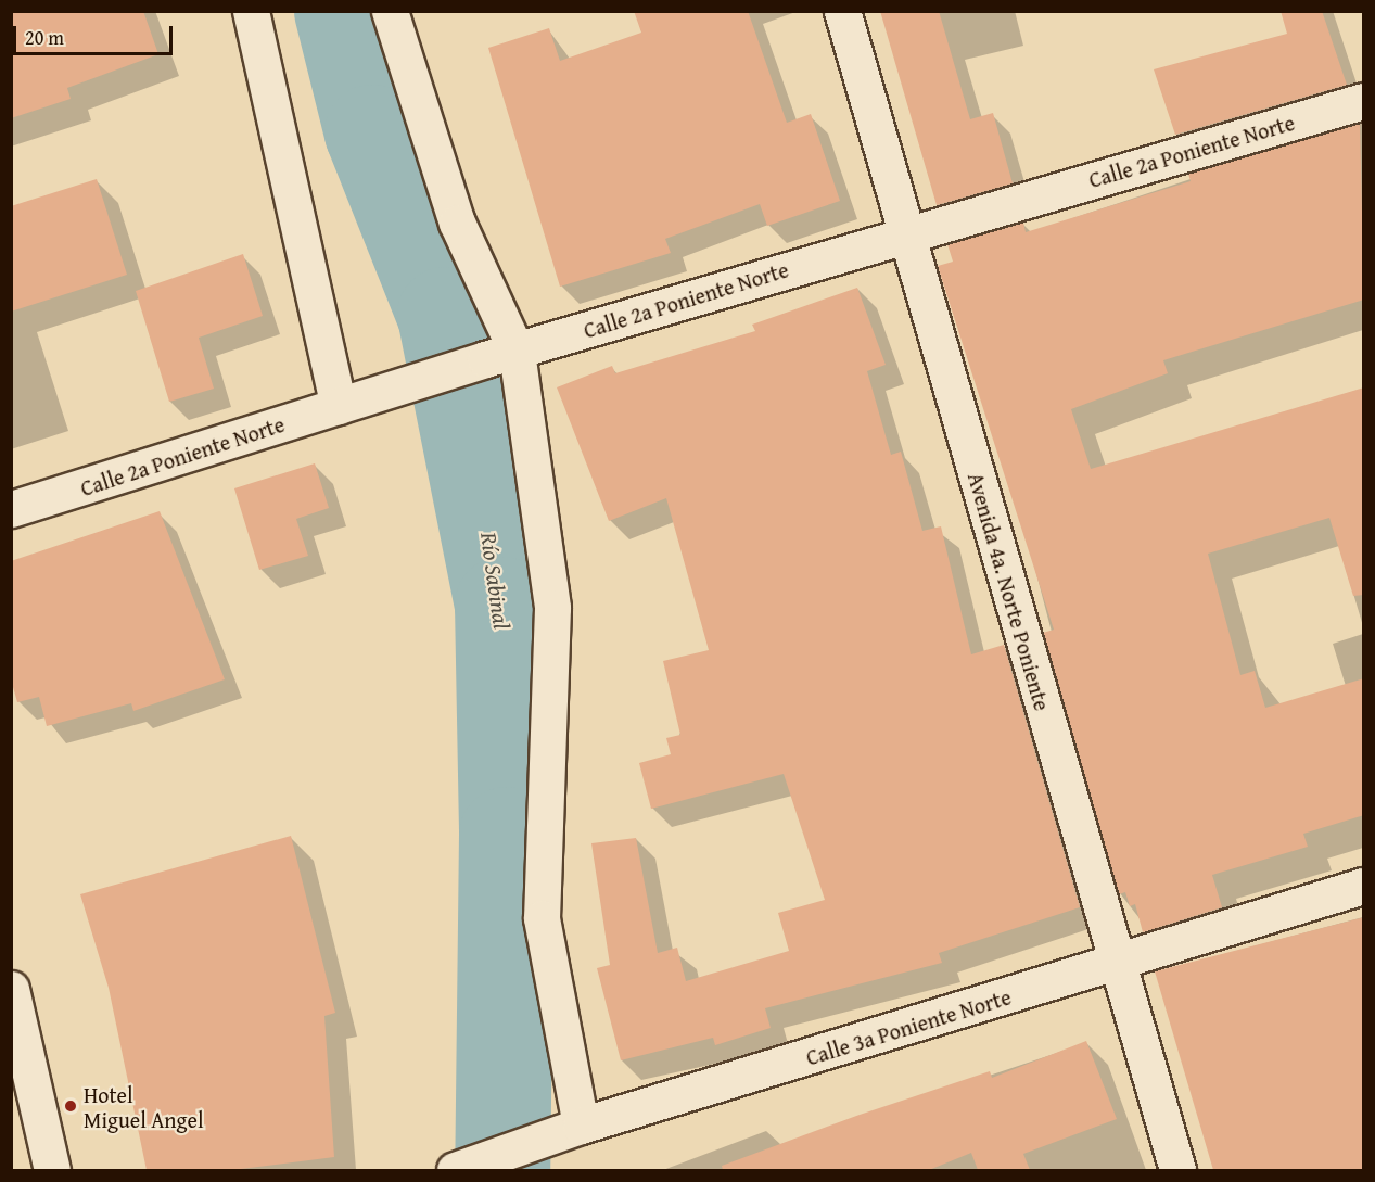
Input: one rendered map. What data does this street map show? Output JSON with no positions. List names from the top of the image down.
{
  "streets": {
    "street": ["Calle 2a Poniente Norte", "Avenida 4a. Norte Poniente", "Calle 3a Poniente Norte"]
  },
  "crossings": [
    ["Calle 2a Poniente Norte", "Avenida 4a. Norte Poniente"],
    ["Avenida 4a. Norte Poniente", "Calle 3a Poniente Norte"]
  ],
  "water": ["Río Sabinal"],
  "places": ["Hotel Miguel Angel"],
  "scale_bar": "20 m"
}
